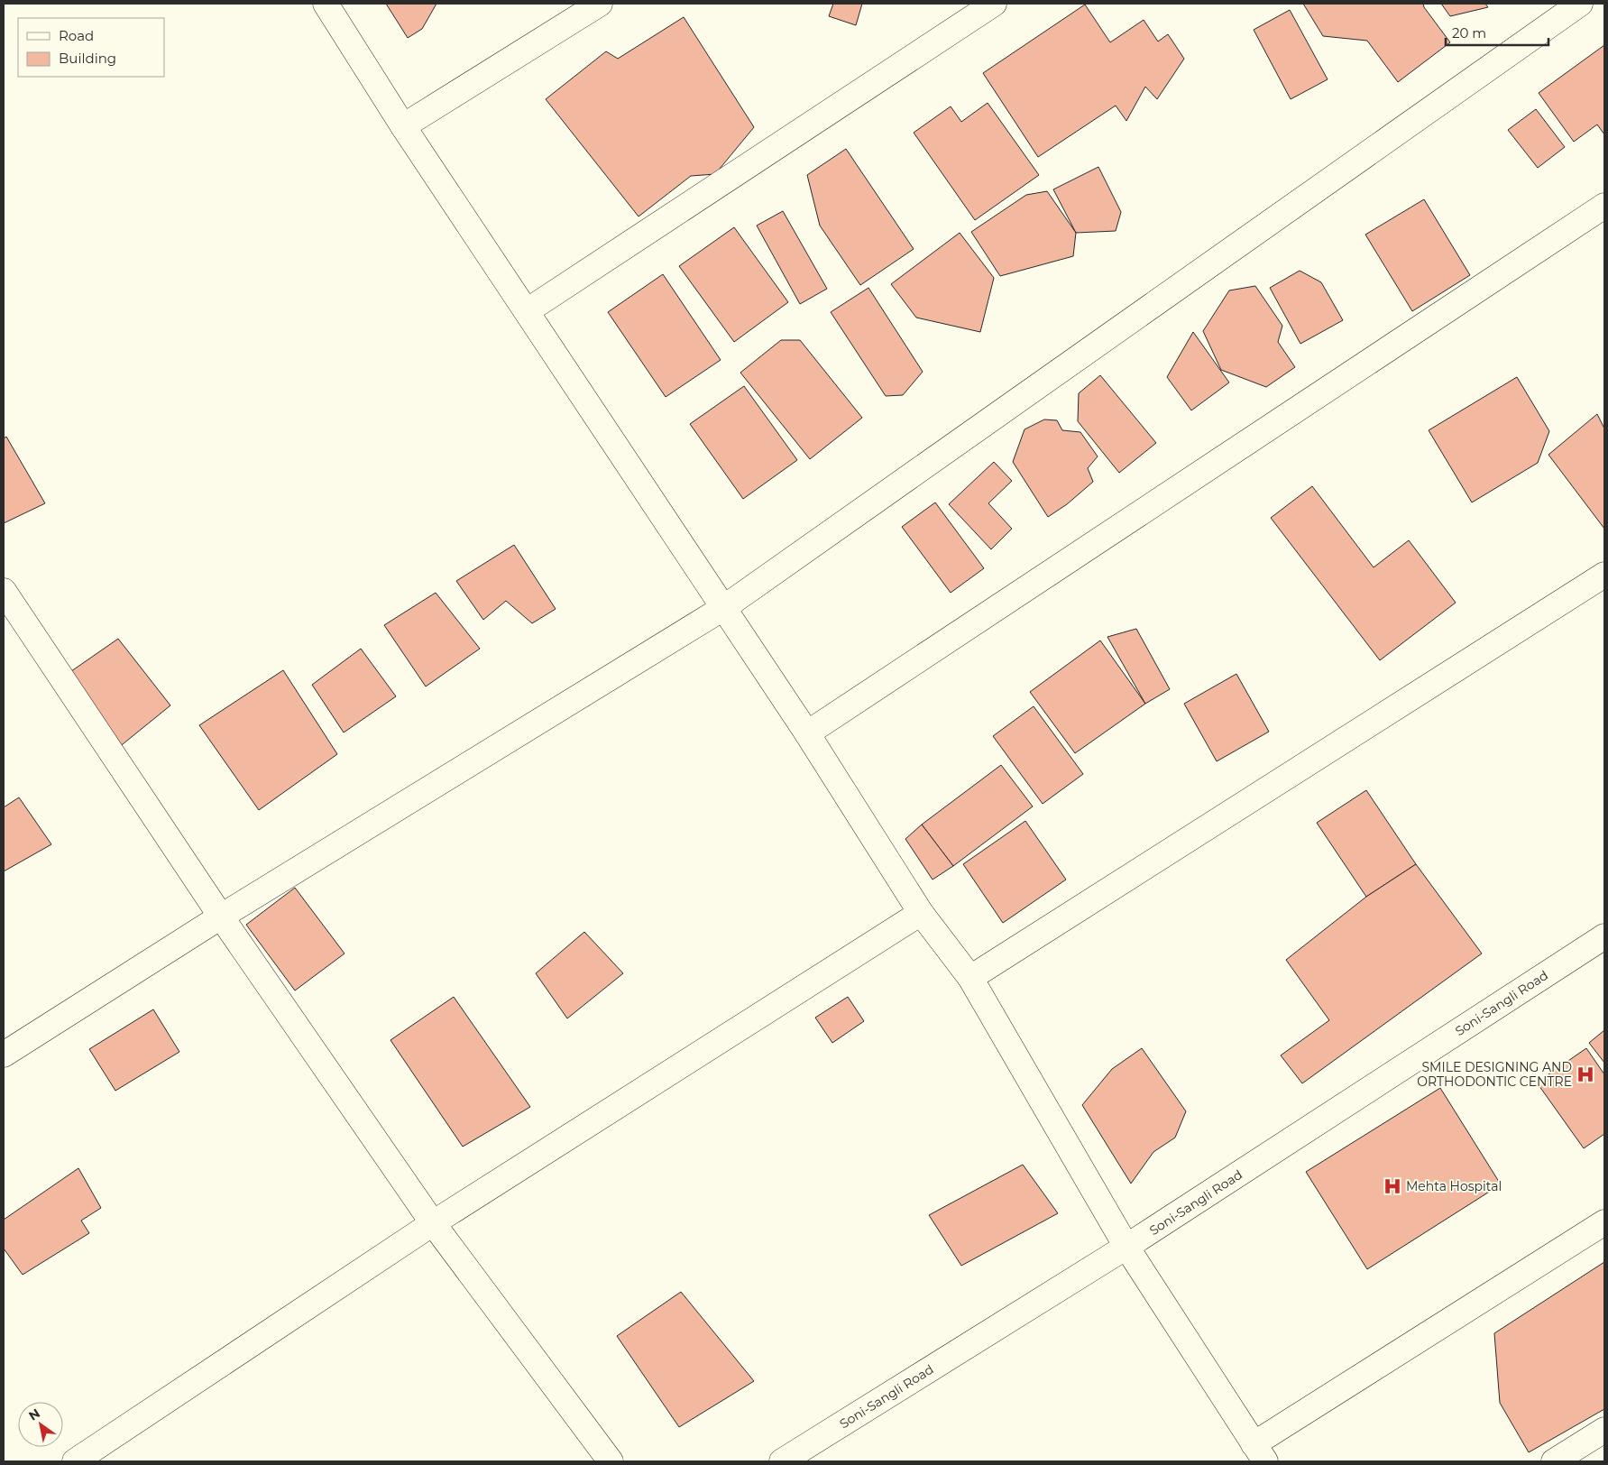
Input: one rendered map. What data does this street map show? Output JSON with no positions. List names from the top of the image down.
{
  "streets": {
    "street": ["Soni-Sangli Road"]
  },
  "places": {
    "hospital": ["SMILE DESIGNING AND ORTHODONTIC CENTRE", "Mehta Hospital"]
  },
  "legend": ["Road", "Building"],
  "scale_bar": "20 m",
  "north": "top left"
}
